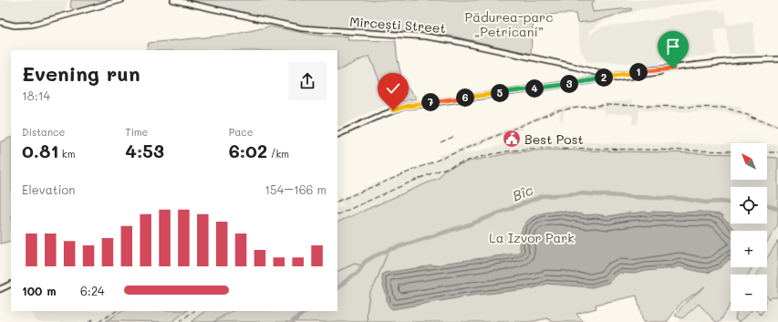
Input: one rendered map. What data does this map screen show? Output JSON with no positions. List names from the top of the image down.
{
  "streets": {
    "main road": ["Mircești Street"]
  },
  "water": ["Bîc"],
  "parks": ["Pădurea-parc „Petricani”", "La Izvor Park"],
  "places": {
    "public building": ["Best Post"]
  },
  "north": "top left",
  "page": {
    "heading": ["Evening run", "18:14"],
    "pins": [
      "1",
      "2",
      "3",
      "4",
      "5",
      "6",
      "7"
    ],
    "stats": [
      ["Distance", "0.81 km"],
      ["Time", "4:53"],
      ["Pace", "6:02 /km"]
    ],
    "map_buttons": ["+", "−"],
    "chart": ["Elevation", "154–166 m"],
    "list": [
      {
        "name": "100 m",
        "note": "6:24"
      }
    ]
  }
}
